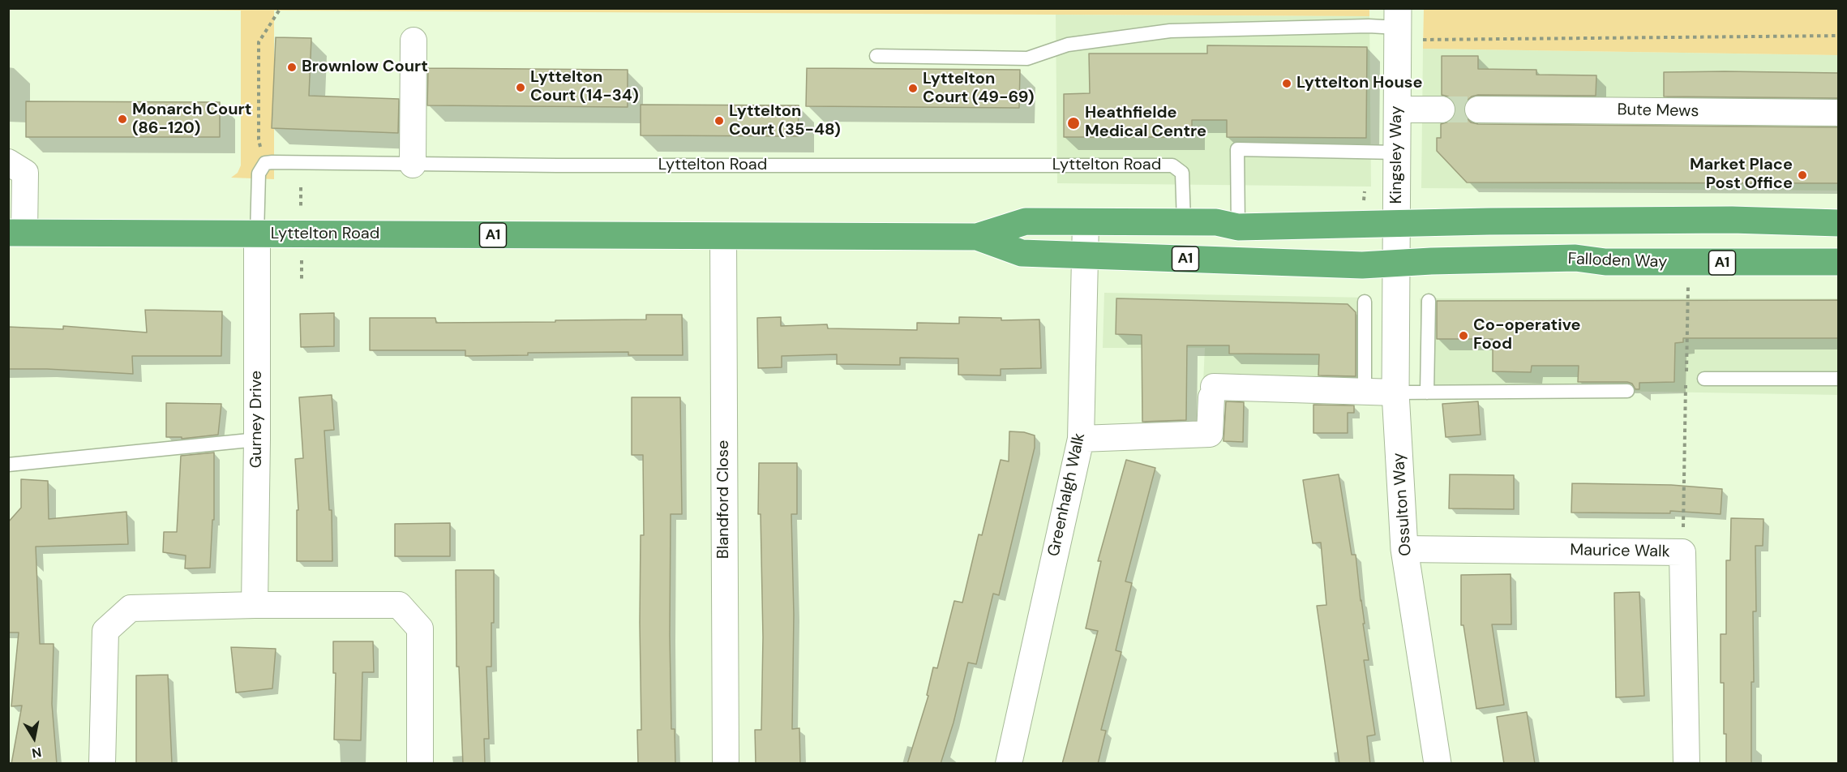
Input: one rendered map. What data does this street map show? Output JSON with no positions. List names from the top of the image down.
{
  "streets": {
    "highway": ["Lyttelton Road", "A1", "Falloden Way"],
    "street": [
      "Bute Mews",
      "Kingsley Way",
      "Gurney Drive",
      "Greenhalgh Walk",
      "Blandford Close",
      "Ossulton Way",
      "Maurice Walk"
    ]
  },
  "crossings": [
    ["Kingsley Way", "Lyttelton Road"],
    ["Kingsley Way", "A1"],
    ["Kingsley Way", "Falloden Way"],
    ["Kingsley Way", "Ossulton Way"],
    ["Lyttelton Road", "A1"],
    ["Lyttelton Road", "Falloden Way"],
    ["Lyttelton Road", "Gurney Drive"],
    ["Lyttelton Road", "Greenhalgh Walk"],
    ["Lyttelton Road", "Blandford Close"],
    ["Lyttelton Road", "Ossulton Way"],
    ["A1", "Falloden Way"],
    ["A1", "Ossulton Way"],
    ["Falloden Way", "Ossulton Way"],
    ["Ossulton Way", "Maurice Walk"]
  ],
  "places": [
    "Brownlow Court",
    "Lyttelton House",
    "Lyttelton Court (14-34)",
    "Lyttelton Court (49-69)",
    "Monarch Court (86-120)",
    "Lyttelton Court (35-48)",
    "Heathfielde Medical Centre",
    "Market Place Post Office",
    "Co-operative Food"
  ],
  "north": "bottom"
}
